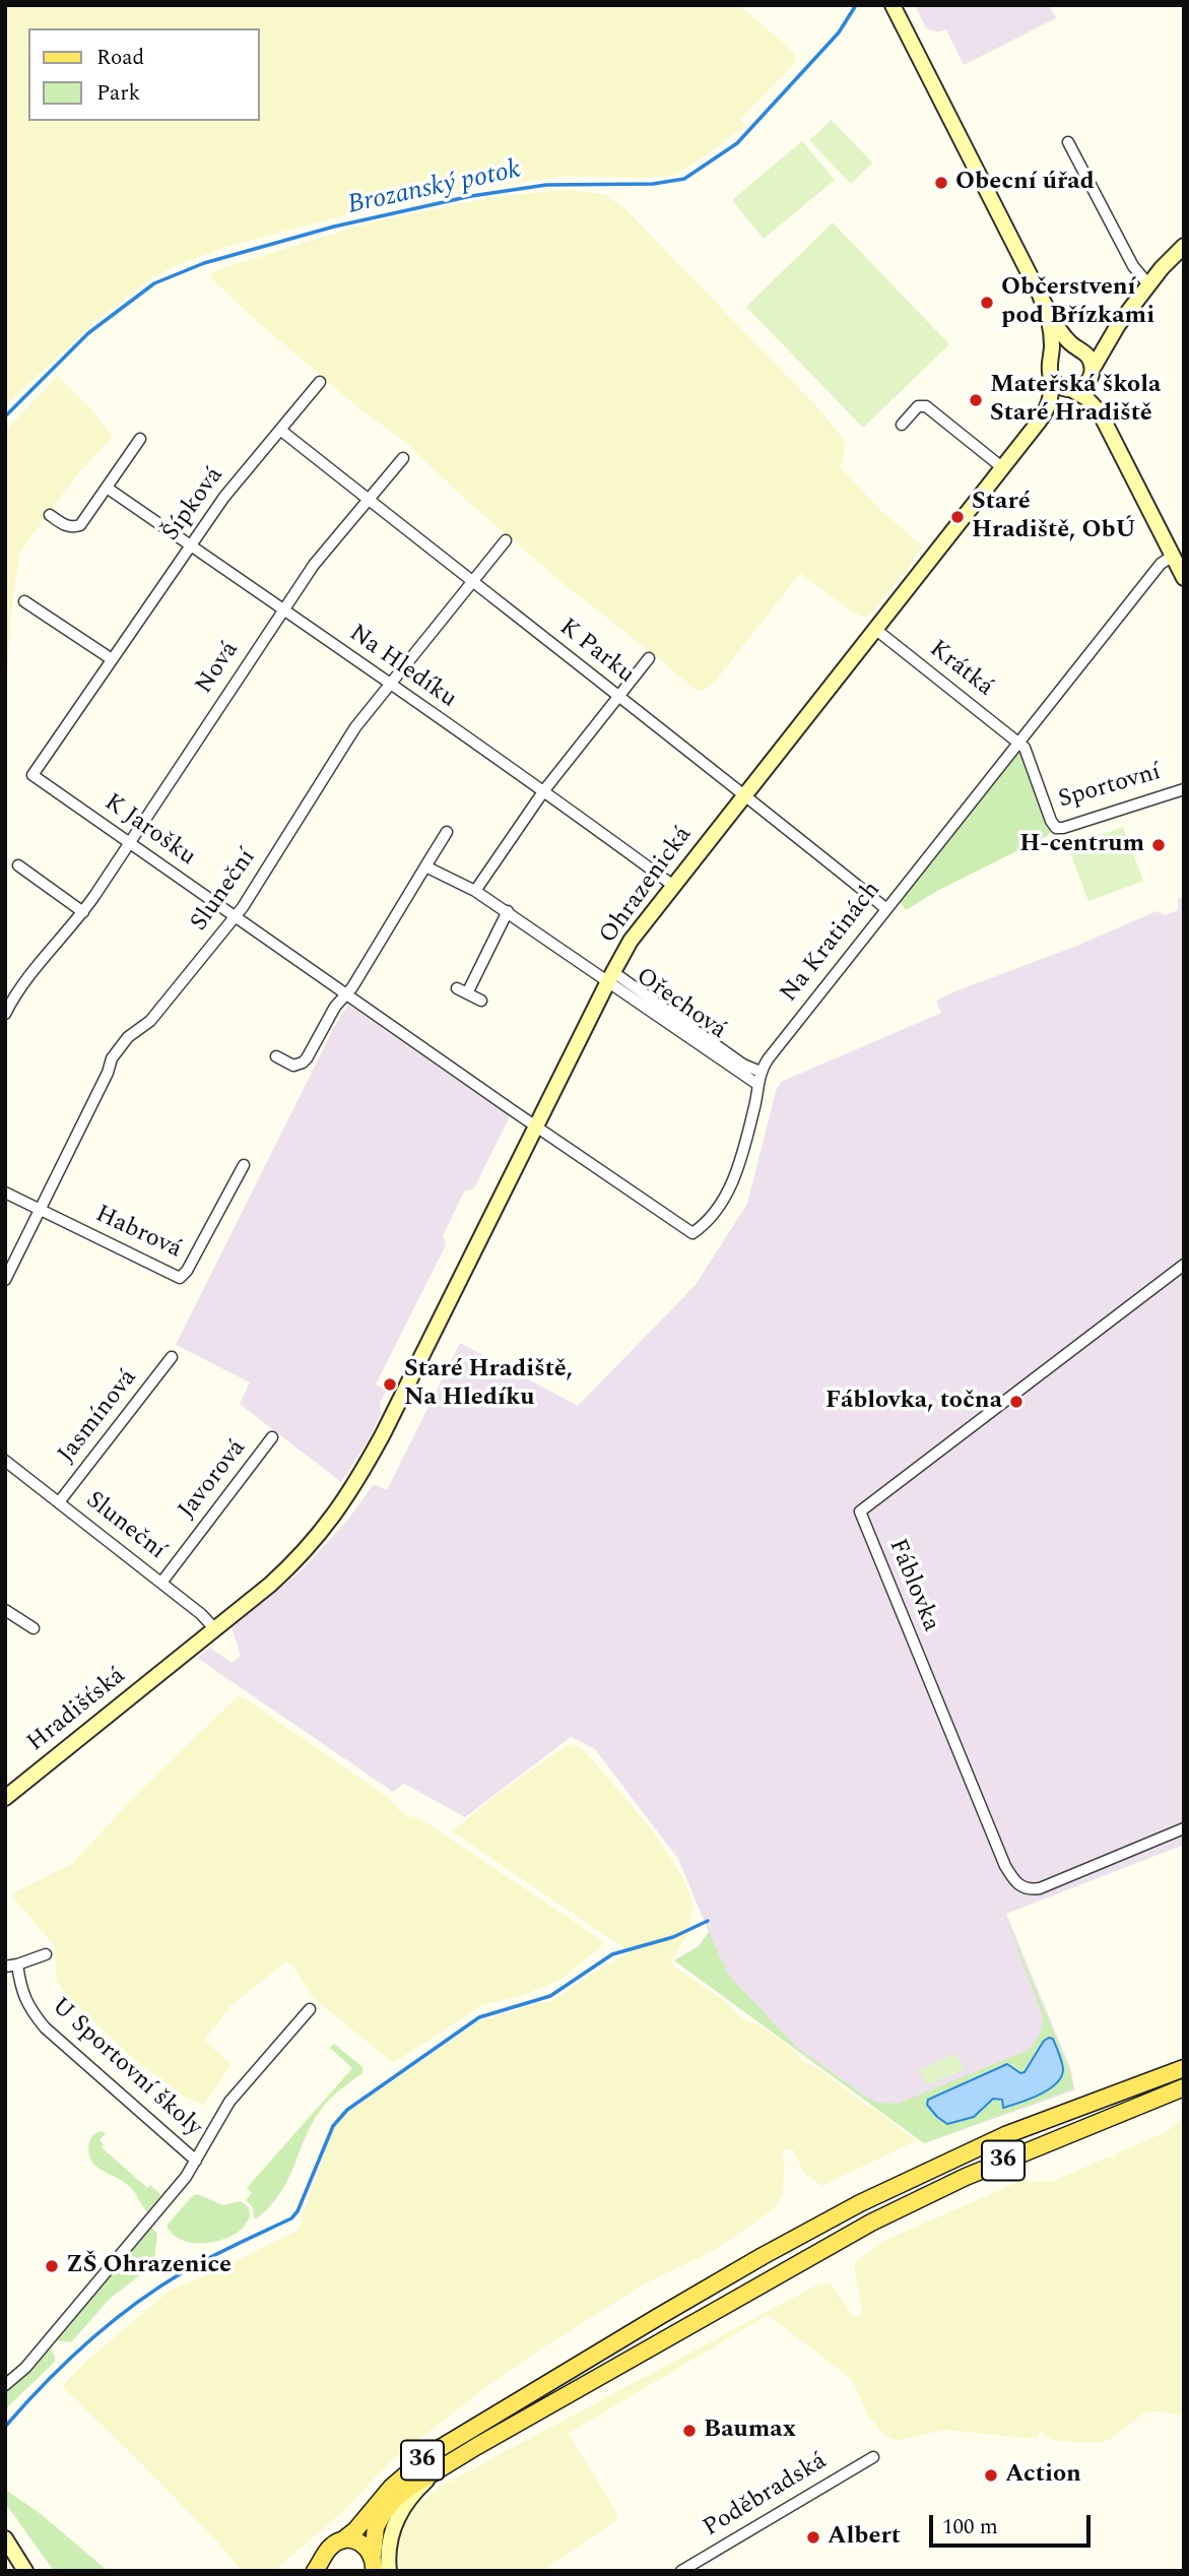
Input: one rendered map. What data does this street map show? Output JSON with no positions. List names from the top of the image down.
{
  "streets": {
    "main road": ["36"],
    "street": [
      "Šípková",
      "K Parku",
      "Na Hledíku",
      "Nová",
      "Krátká",
      "Sportovní",
      "K Jarošku",
      "Ohrazenická",
      "Sluneční",
      "Na Kratinách",
      "Ořechová",
      "Habrová",
      "Jasmínová",
      "Javorová",
      "Fáblovka",
      "Hradišťská",
      "U Sportovní školy",
      "Poděbradská"
    ]
  },
  "crossings": [
    ["Šípková", "K Parku"],
    ["Šípková", "Na Hledíku"],
    ["Šípková", "K Jarošku"],
    ["K Parku", "Nová"],
    ["K Parku", "Ohrazenická"],
    ["K Parku", "Sluneční"],
    ["K Parku", "Na Kratinách"],
    ["Na Hledíku", "Nová"],
    ["Na Hledíku", "Ohrazenická"],
    ["Na Hledíku", "Sluneční"],
    ["Nová", "K Jarošku"],
    ["Krátká", "Sportovní"],
    ["Krátká", "Ohrazenická"],
    ["Krátká", "Na Kratinách"],
    ["Sportovní", "Na Kratinách"],
    ["K Jarošku", "Ohrazenická"],
    ["K Jarošku", "Sluneční"],
    ["K Jarošku", "Na Kratinách"],
    ["Ohrazenická", "Sluneční"],
    ["Ohrazenická", "Na Kratinách"],
    ["Ohrazenická", "Ořechová"],
    ["Ohrazenická", "Hradišťská"],
    ["Sluneční", "Habrová"],
    ["Sluneční", "Jasmínová"],
    ["Sluneční", "Javorová"],
    ["Sluneční", "Hradišťská"],
    ["Na Kratinách", "Ořechová"]
  ],
  "water": ["Brozanský potok"],
  "places": [
    "Obecní úřad",
    "Občerstvení pod Břízkami",
    "Mateřská škola Staré Hradiště",
    "Staré Hradiště, ObÚ",
    "H-centrum",
    "Staré Hradiště, Na Hledíku",
    "Fáblovka, točna",
    "ZŠ Ohrazenice",
    "Baumax",
    "Action",
    "Albert"
  ],
  "legend": ["Road", "Park"],
  "scale_bar": "100 m"
}
